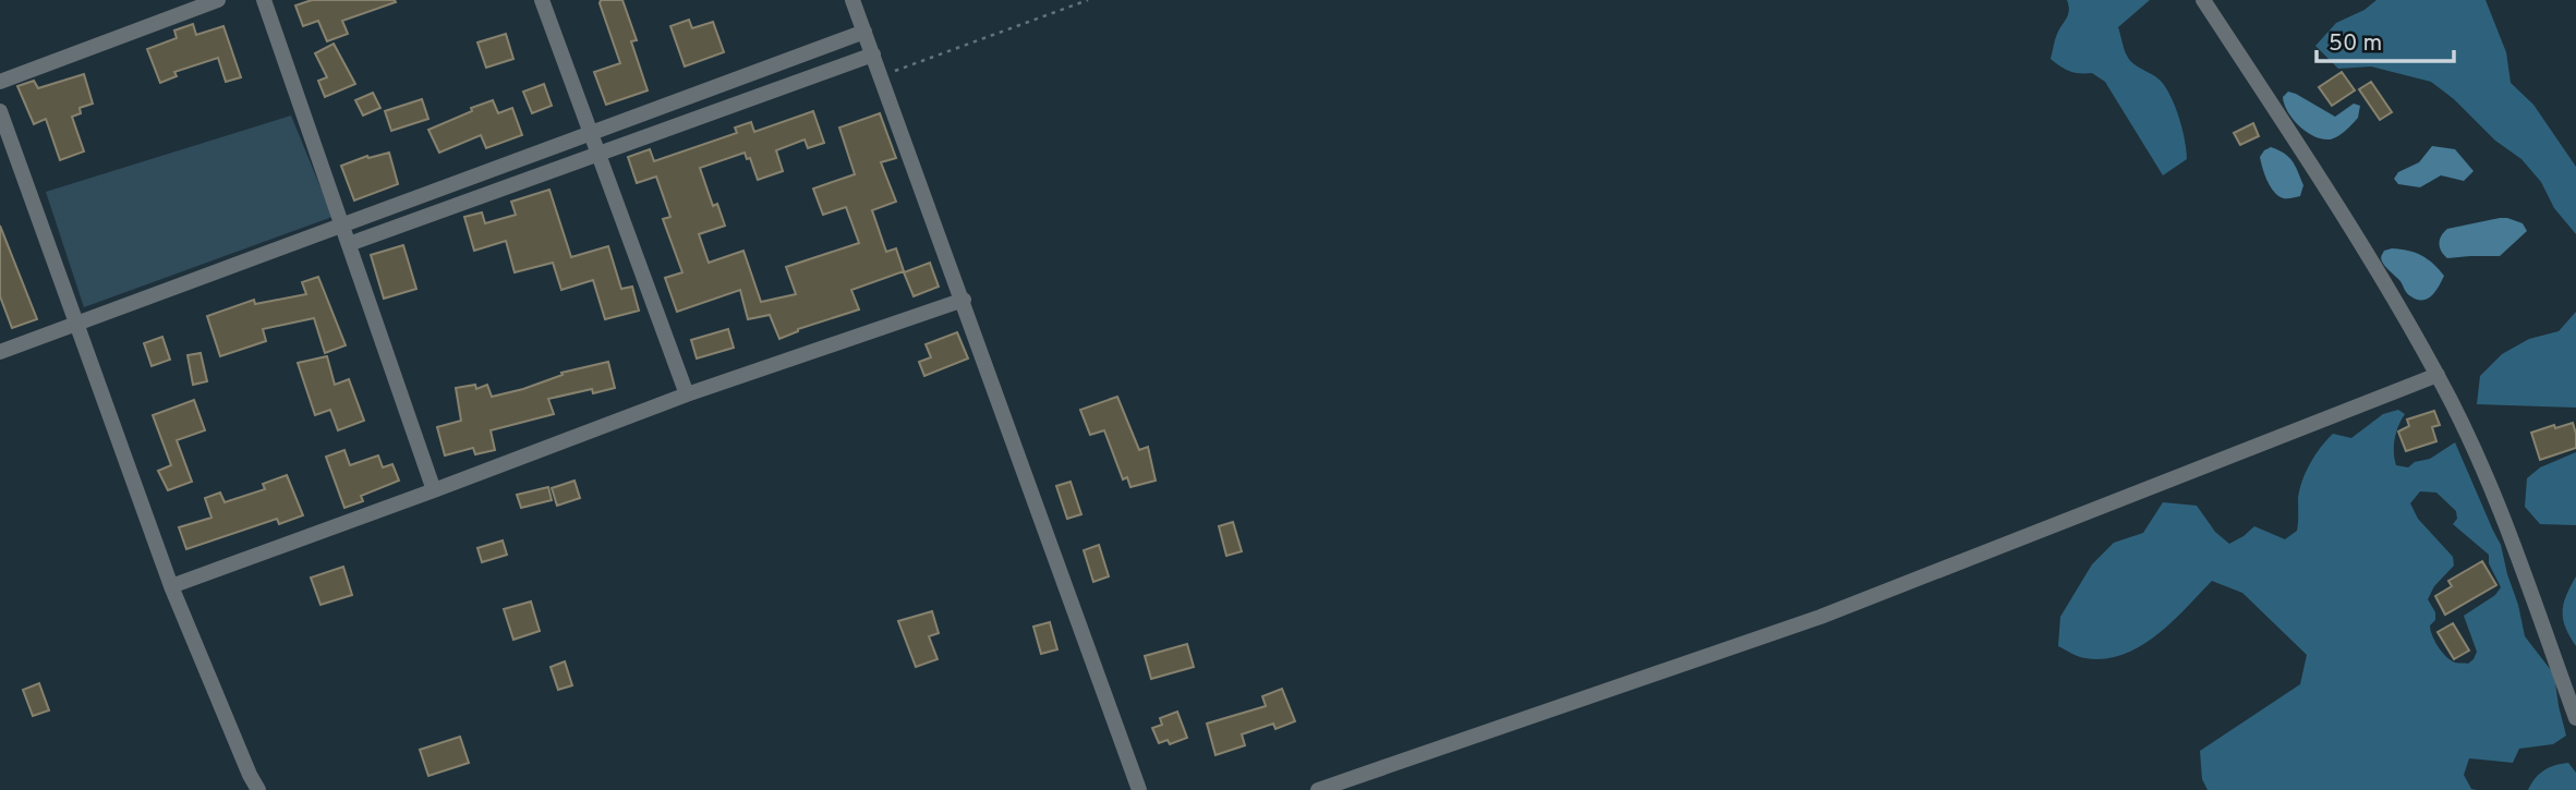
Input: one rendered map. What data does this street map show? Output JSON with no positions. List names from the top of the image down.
{
  "scale_bar": "50 m"
}
